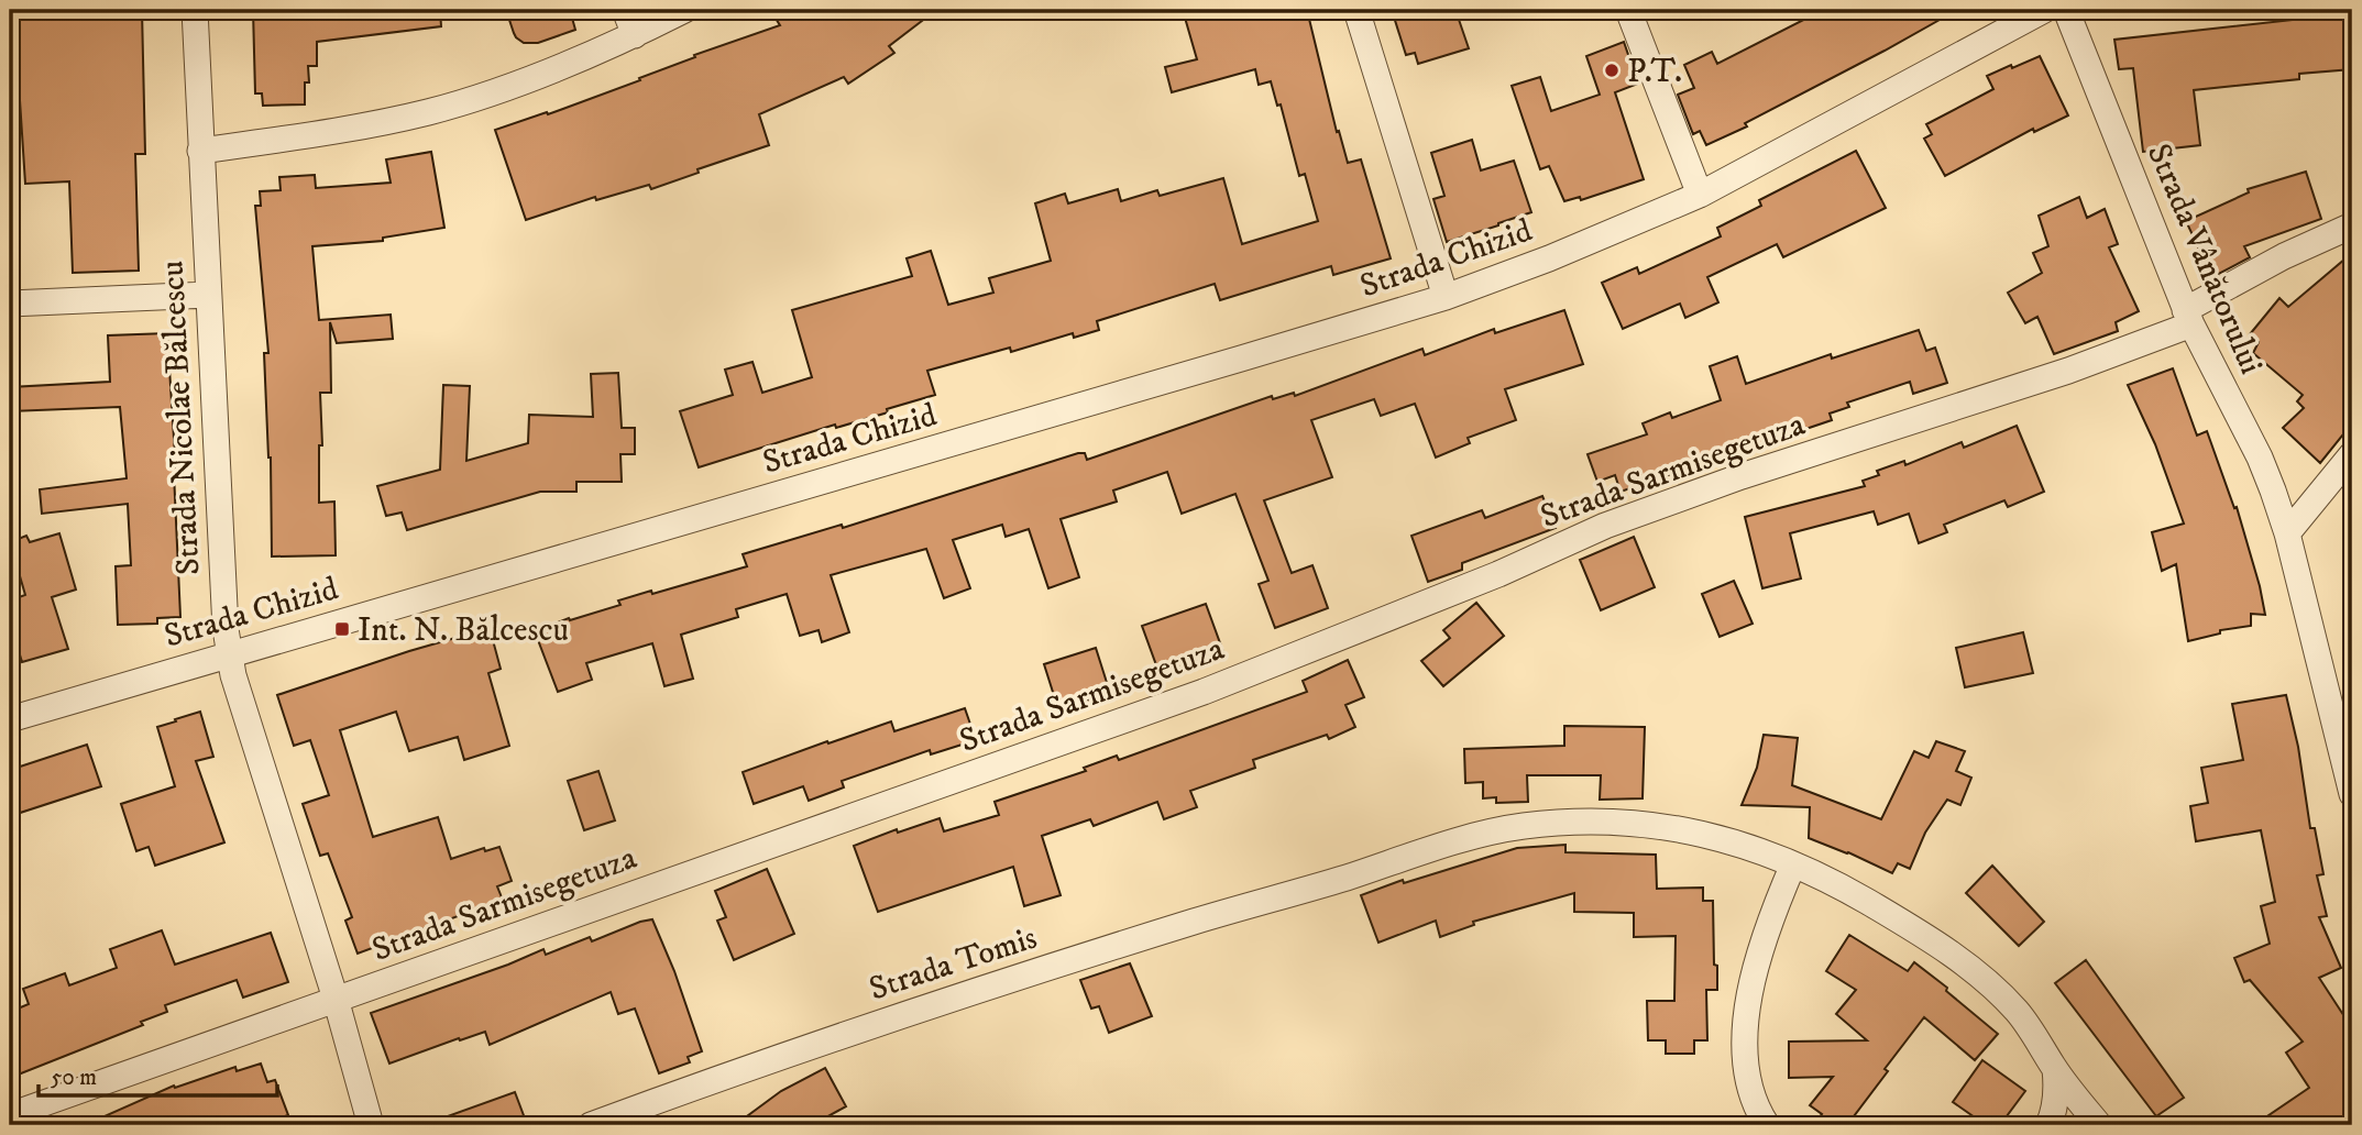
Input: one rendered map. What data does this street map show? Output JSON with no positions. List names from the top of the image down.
{
  "streets": {
    "street": [
      "Strada Chizid",
      "Strada Vânătorului",
      "Strada Nicolae Bălcescu",
      "Strada Sarmisegetuza",
      "Strada Tomis"
    ]
  },
  "crossings": [
    ["Strada Chizid", "Strada Nicolae Bălcescu"],
    ["Strada Vânătorului", "Strada Sarmisegetuza"],
    ["Strada Nicolae Bălcescu", "Strada Sarmisegetuza"]
  ],
  "places": {
    "other": ["P.T."],
    "transit": ["Int. N. Bălcescu"]
  },
  "scale_bar": "50 m"
}
